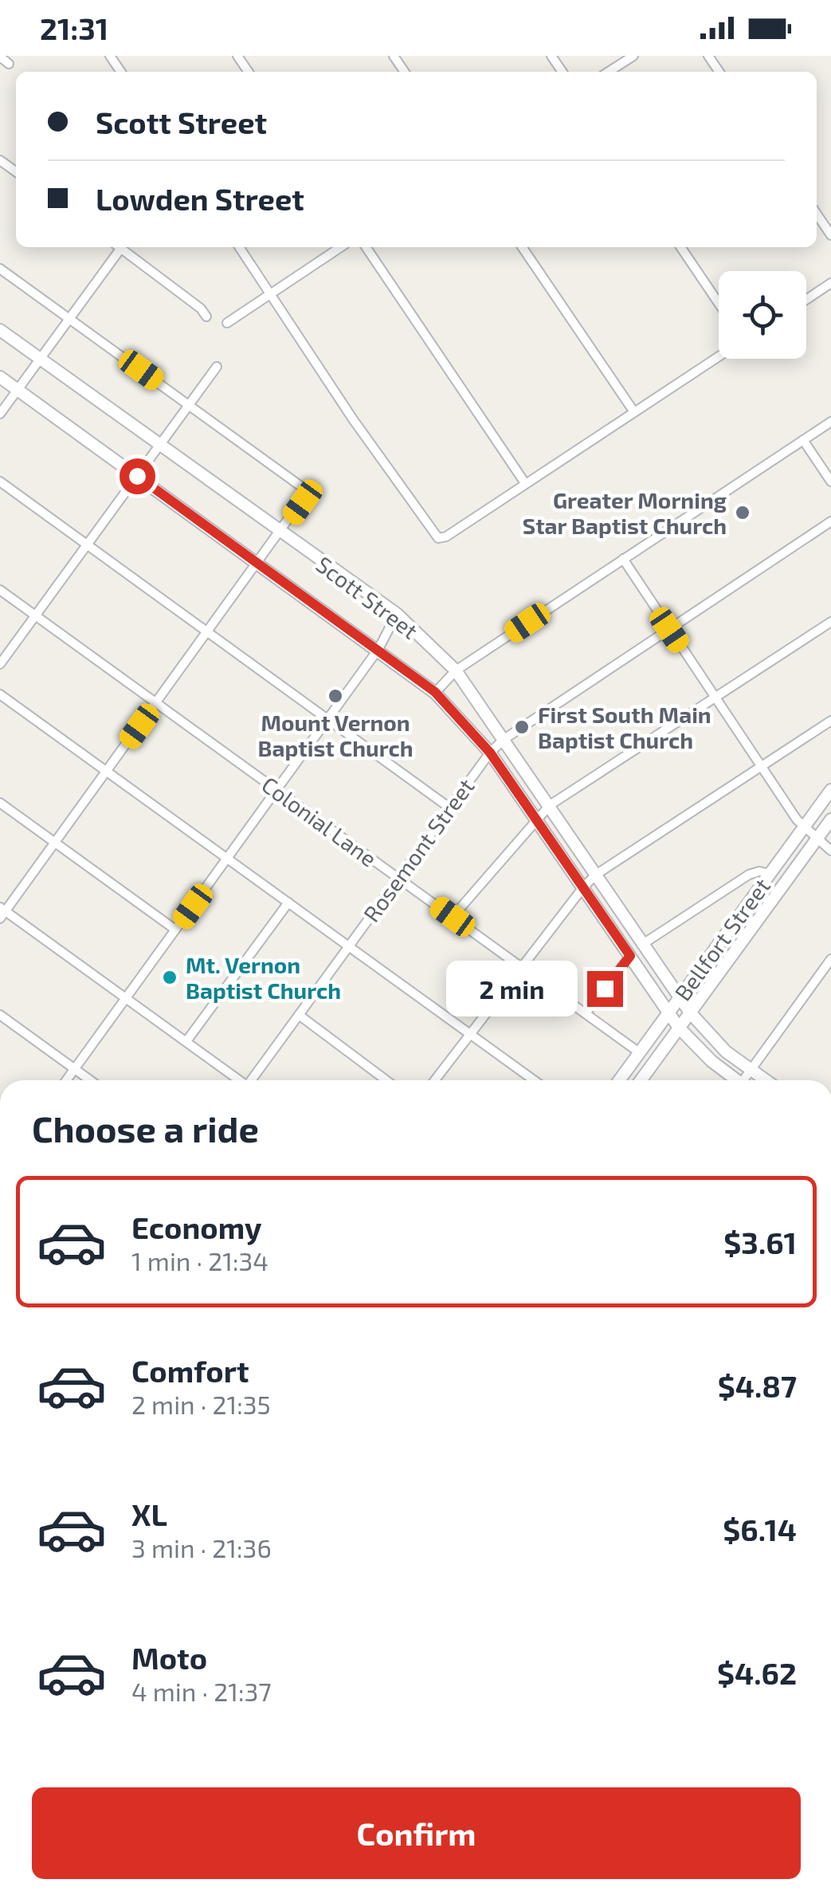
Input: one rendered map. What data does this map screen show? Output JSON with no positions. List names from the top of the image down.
{
  "streets": {
    "main road": ["Scott Street", "Bellfort Street"],
    "street": ["Colonial Lane", "Rosemont Street"]
  },
  "crossings": [
    ["Scott Street", "Rosemont Street"],
    ["Scott Street", "Bellfort Street"],
    ["Colonial Lane", "Rosemont Street"],
    ["Colonial Lane", "Bellfort Street"]
  ],
  "places": [
    "Greater Morning Star Baptist Church",
    "Mount Vernon Baptist Church",
    "First South Main Baptist Church",
    "Mt. Vernon Baptist Church"
  ],
  "page": {
    "status": "21:31",
    "banner": ["Scott Street", "Lowden Street"],
    "bubble": "2 min",
    "heading": "Choose a ride",
    "list": [
      {
        "name": "Economy",
        "note": "1 min · 21:34",
        "value": "$3.61"
      },
      {
        "name": "Comfort",
        "note": "2 min · 21:35",
        "value": "$4.87"
      },
      {
        "name": "XL",
        "note": "3 min · 21:36",
        "value": "$6.14"
      },
      {
        "name": "Moto",
        "note": "4 min · 21:37",
        "value": "$4.62"
      }
    ],
    "buttons": "Confirm"
  }
}
